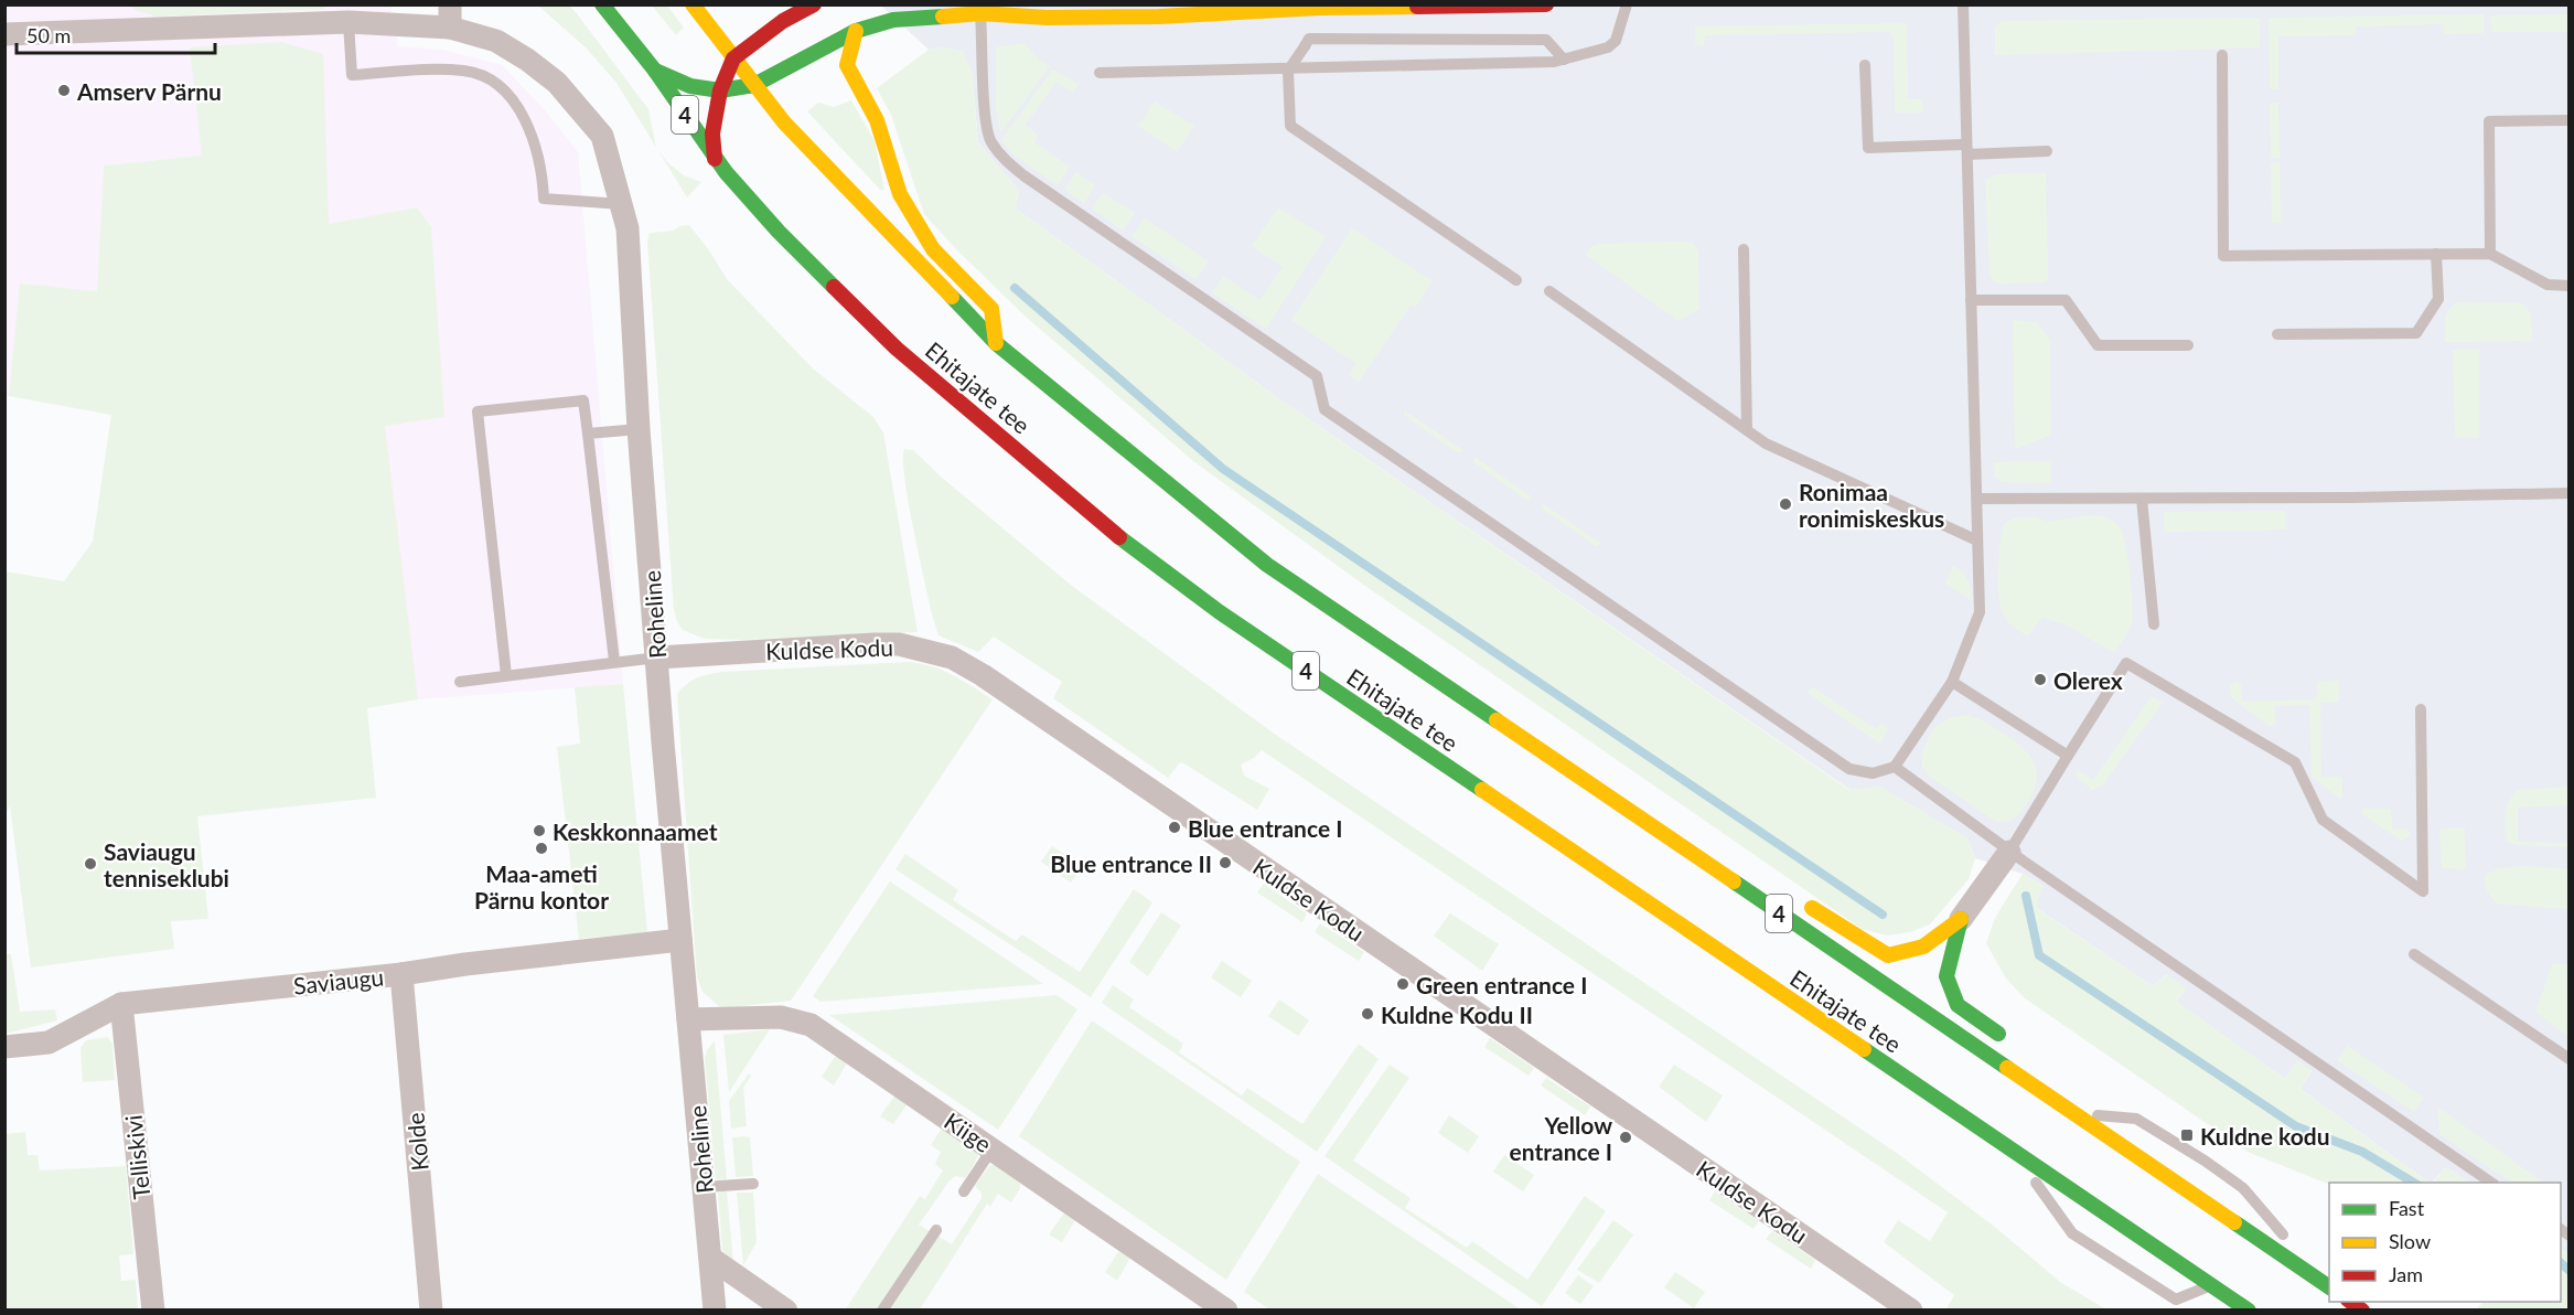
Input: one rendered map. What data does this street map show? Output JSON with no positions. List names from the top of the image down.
{
  "streets": {
    "main road": ["4", "Ehitajate tee"],
    "street": [
      "Roheline",
      "Kuldse Kodu",
      "Saviaugu",
      "Kiige",
      "Kolde",
      "Telliskivi"
    ]
  },
  "crossings": [
    ["Roheline", "Kuldse Kodu"],
    ["Roheline", "Saviaugu"],
    ["Roheline", "Kiige"],
    ["Saviaugu", "Kolde"],
    ["Saviaugu", "Telliskivi"]
  ],
  "places": {
    "other": [
      "Amserv Pärnu",
      "Ronimaa ronimiskeskus",
      "Olerex",
      "Blue entrance I",
      "Keskkonnaamet",
      "Maa-ameti Pärnu kontor",
      "Blue entrance II",
      "Saviaugu tenniseklubi",
      "Green entrance I",
      "Kuldne Kodu II",
      "Yellow entrance I"
    ],
    "transit": ["Kuldne kodu"]
  },
  "legend": ["Fast", "Slow", "Jam"],
  "scale_bar": "50 m"
}
